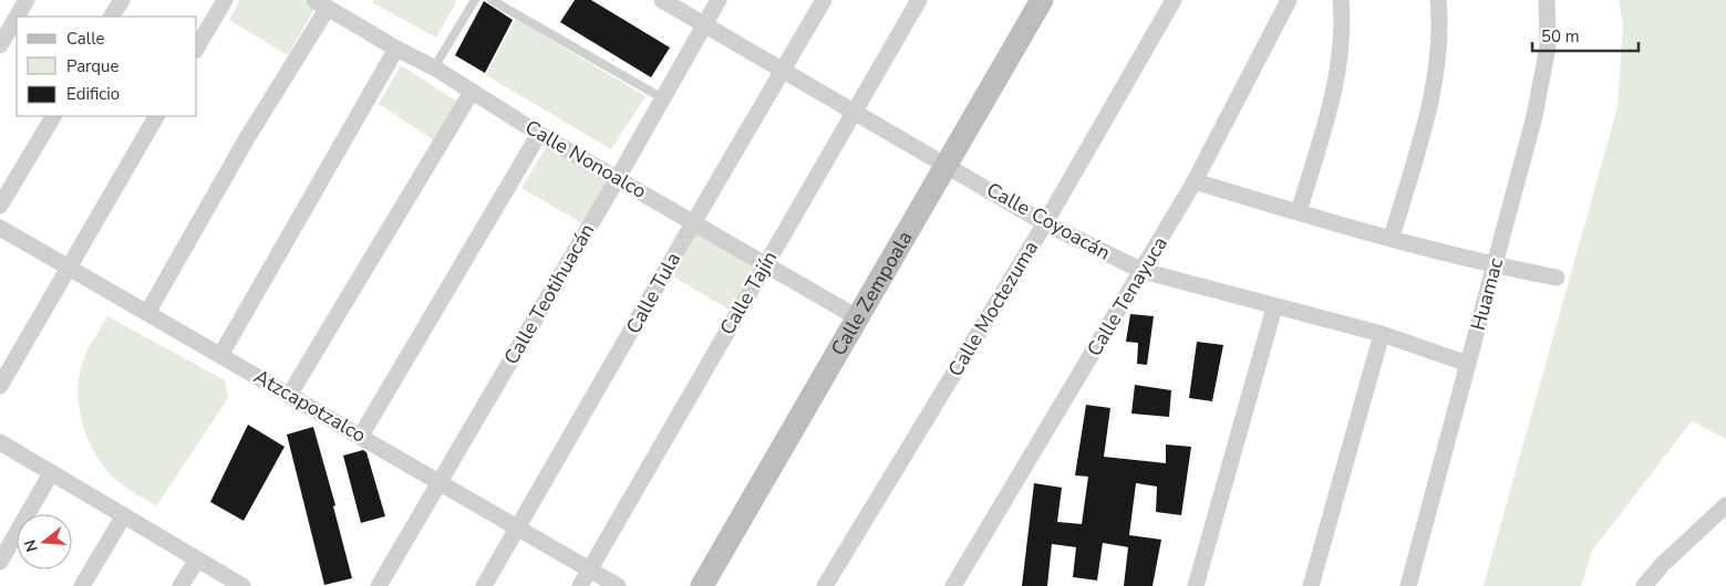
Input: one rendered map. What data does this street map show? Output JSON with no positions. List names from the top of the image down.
{
  "streets": {
    "street": [
      "Calle Nonoalco",
      "Calle Coyoacán",
      "Calle Tula",
      "Calle Tajín",
      "Calle Zempoala",
      "Calle Teotihuacán",
      "Huamac",
      "Calle Tenayuca",
      "Calle Moctezuma",
      "Atzcapotzalco"
    ]
  },
  "crossings": [
    ["Calle Nonoalco", "Calle Tula"],
    ["Calle Nonoalco", "Calle Tajín"],
    ["Calle Nonoalco", "Calle Zempoala"],
    ["Calle Nonoalco", "Calle Teotihuacán"],
    ["Calle Coyoacán", "Calle Tula"],
    ["Calle Coyoacán", "Calle Tajín"],
    ["Calle Coyoacán", "Calle Zempoala"],
    ["Calle Coyoacán", "Calle Teotihuacán"],
    ["Calle Coyoacán", "Huamac"],
    ["Calle Coyoacán", "Calle Tenayuca"],
    ["Calle Coyoacán", "Calle Moctezuma"],
    ["Calle Tula", "Atzcapotzalco"],
    ["Calle Tajín", "Atzcapotzalco"],
    ["Calle Teotihuacán", "Atzcapotzalco"]
  ],
  "legend": ["Calle", "Parque", "Edificio"],
  "scale_bar": "50 m",
  "north": "left"
}
